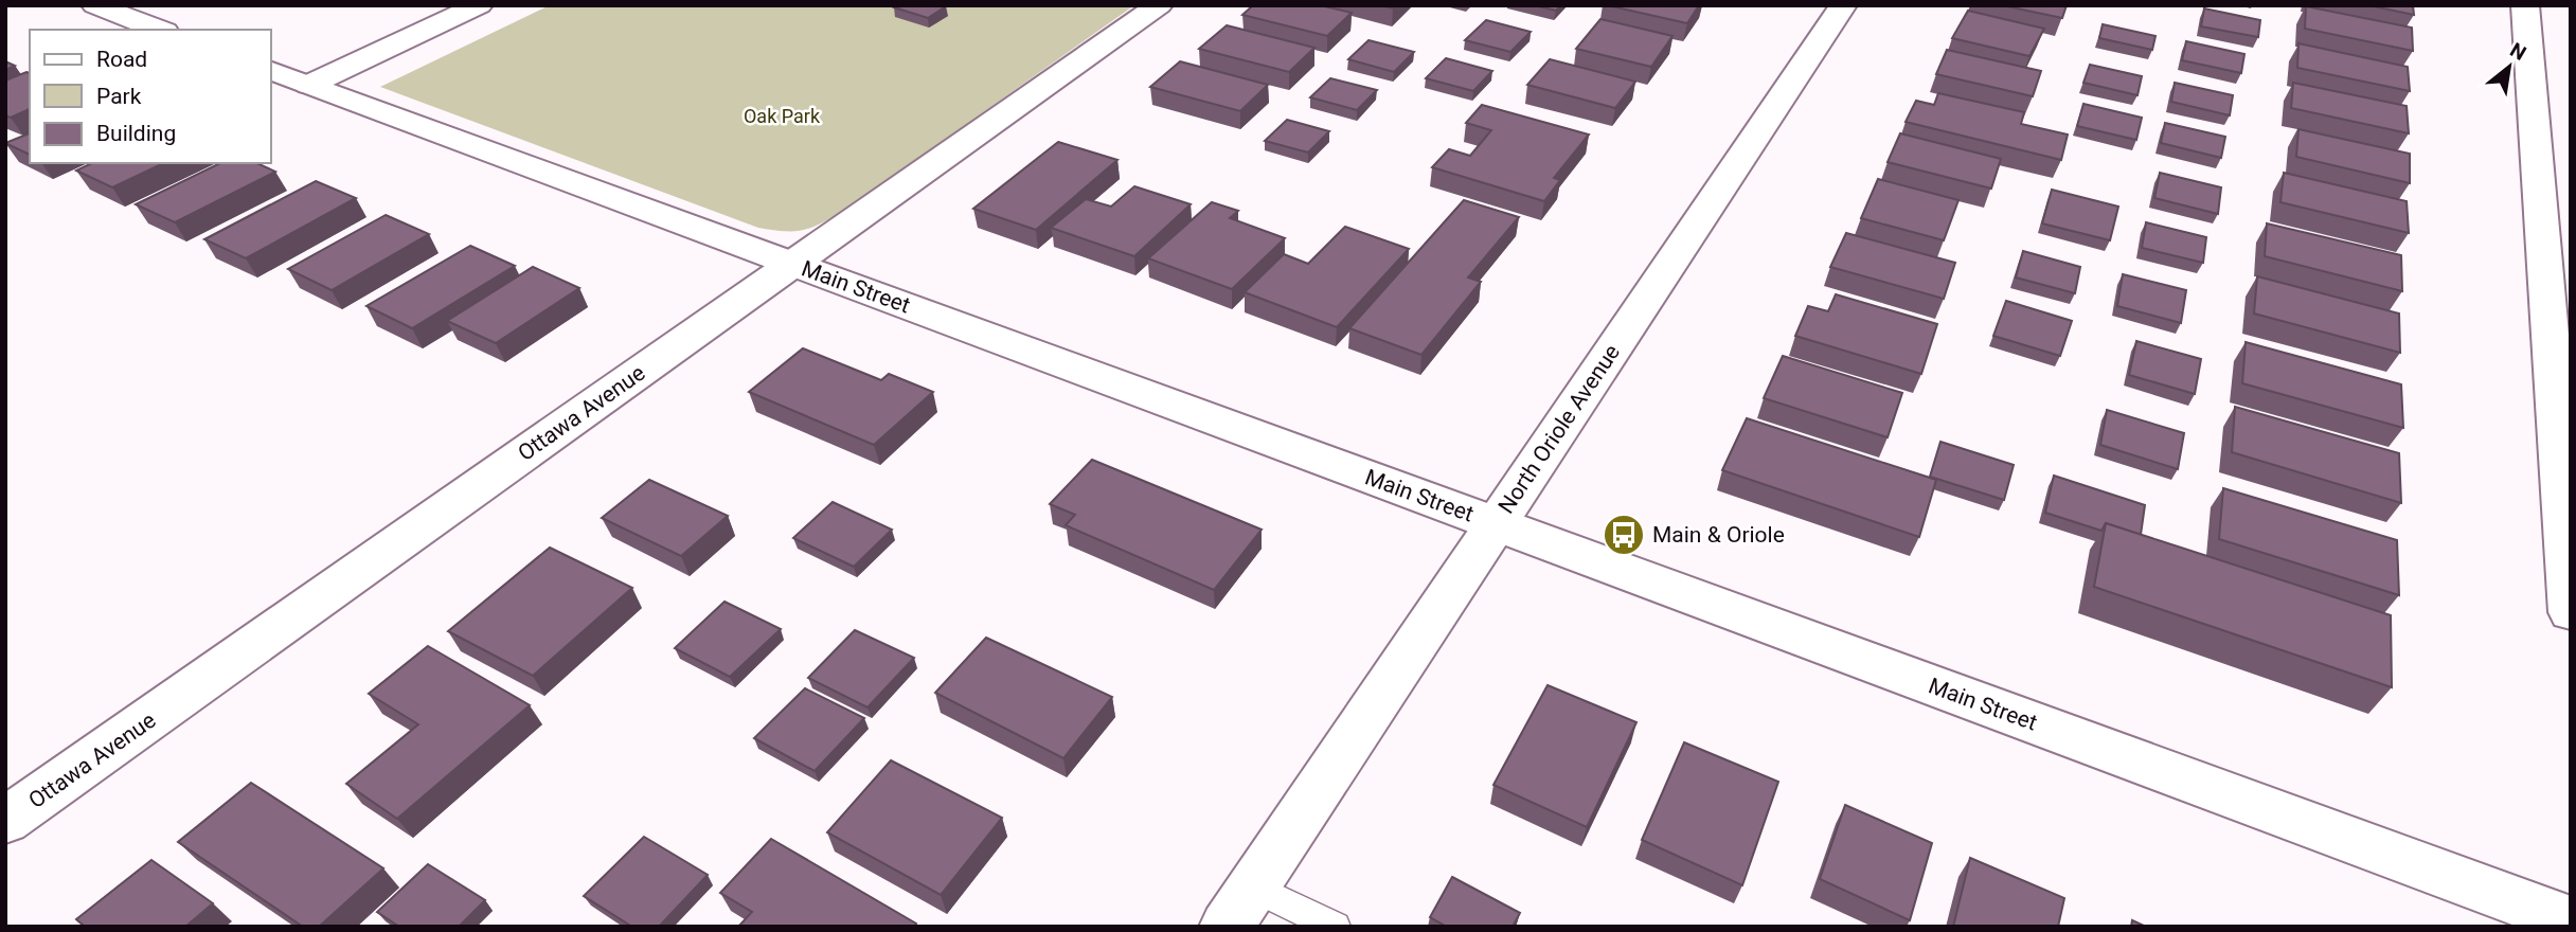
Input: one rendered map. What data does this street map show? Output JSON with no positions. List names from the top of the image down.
{
  "streets": {
    "street": ["Main Street", "Ottawa Avenue", "North Oriole Avenue"]
  },
  "crossings": [
    ["Main Street", "Ottawa Avenue"],
    ["Main Street", "North Oriole Avenue"]
  ],
  "parks": ["Oak Park"],
  "places": {
    "bus stop": ["Main & Oriole"]
  },
  "legend": ["Road", "Park", "Building"],
  "north": "top right"
}
